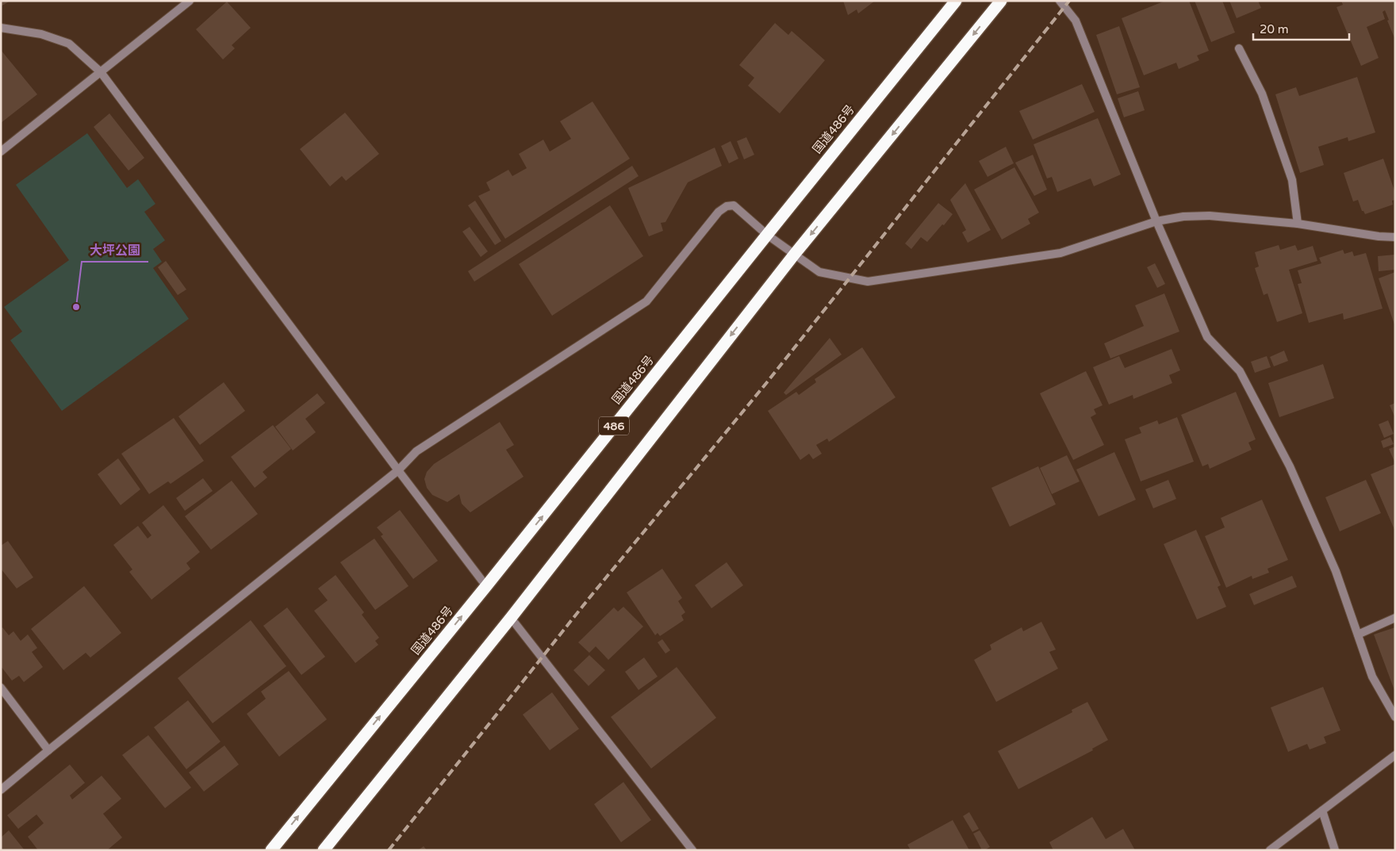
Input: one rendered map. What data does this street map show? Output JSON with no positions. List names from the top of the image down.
{
  "streets": {
    "highway": ["国道486号", "486"]
  },
  "places": ["大坪公園"],
  "scale_bar": "20 m"
}
